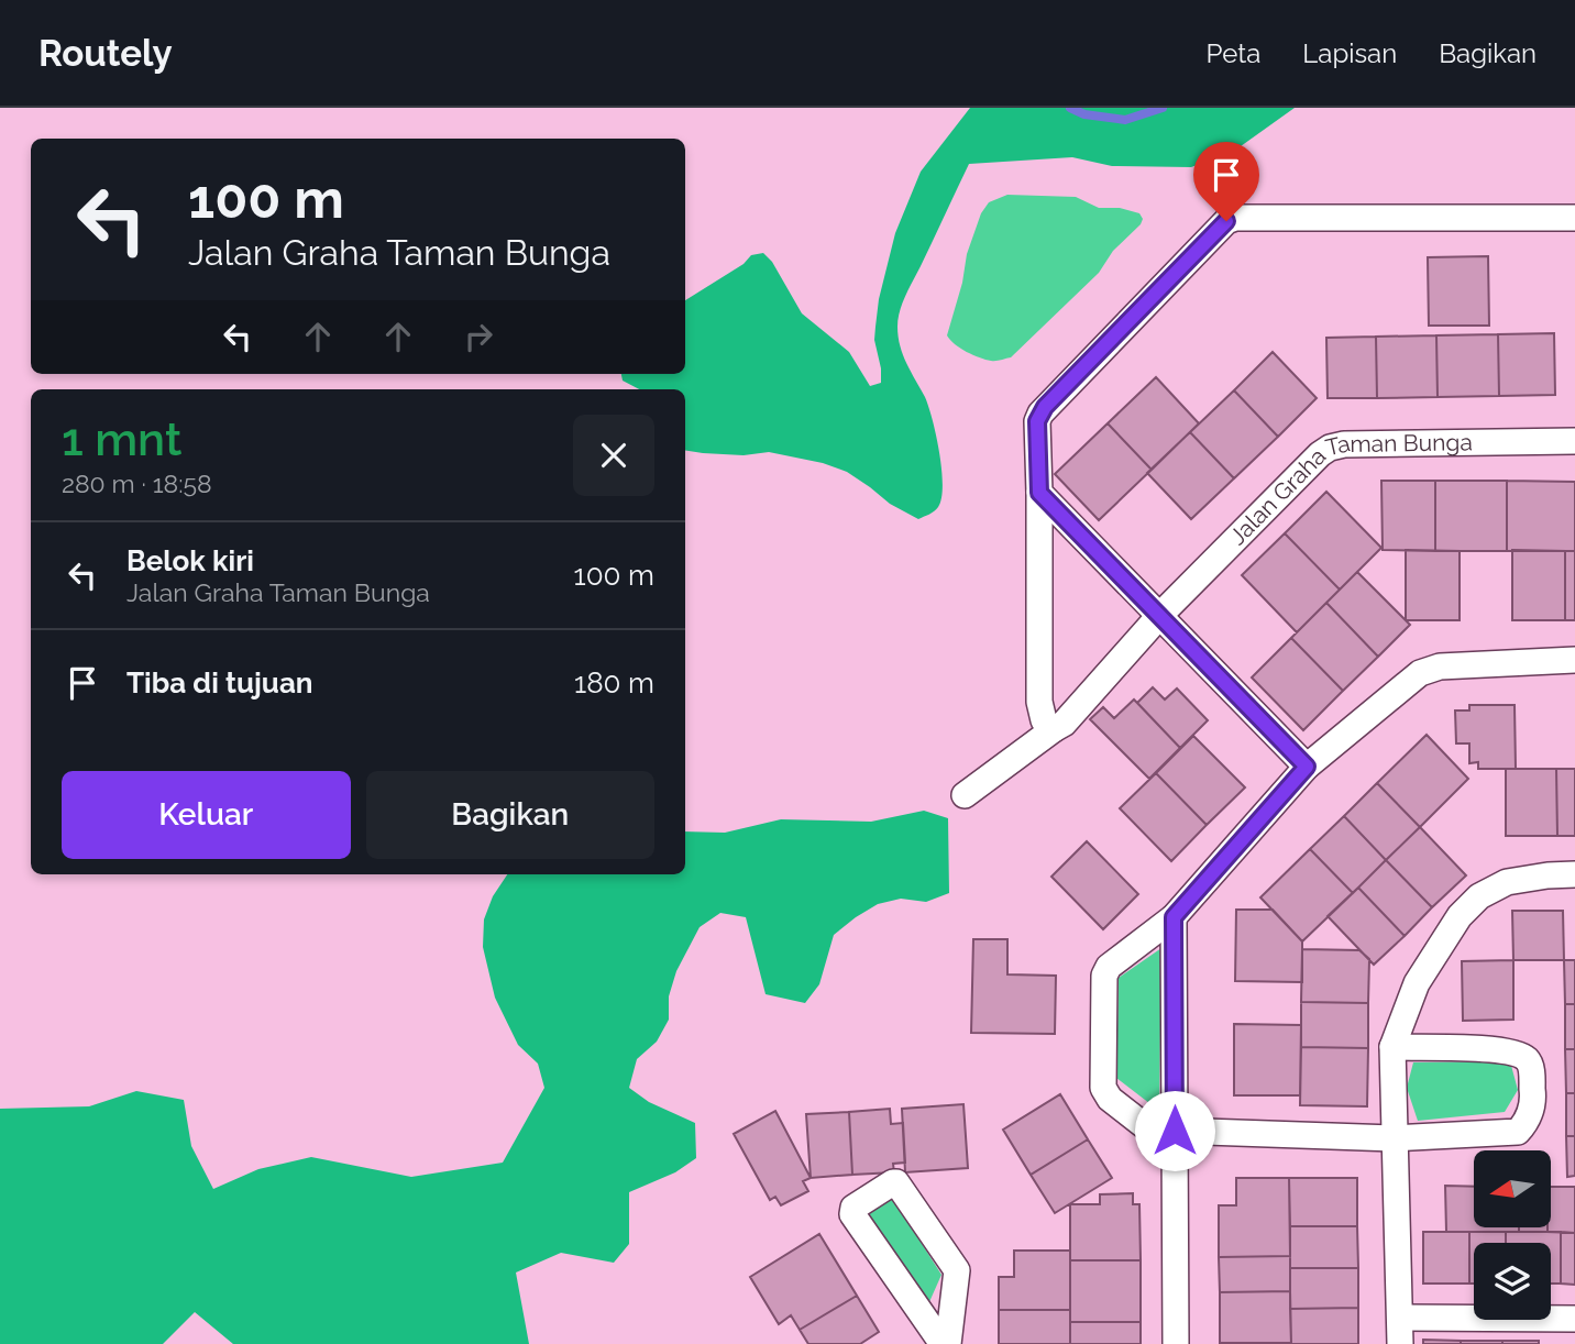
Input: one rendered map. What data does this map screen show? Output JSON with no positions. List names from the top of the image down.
{
  "streets": {
    "street": ["Jalan Graha Taman Bunga"]
  },
  "north": "left",
  "page": {
    "header": "Routely",
    "nav": ["Peta", "Lapisan", "Bagikan"],
    "turn": ["100 m", "Jalan Graha Taman Bunga"],
    "heading": ["1 mnt", "280 m · 18:58"],
    "list": [
      {
        "name": "Belok kiri",
        "note": "Jalan Graha Taman Bunga",
        "value": "100 m"
      },
      {
        "name": "Tiba di tujuan",
        "value": "180 m"
      }
    ],
    "buttons": ["Keluar", "Bagikan"]
  }
}
